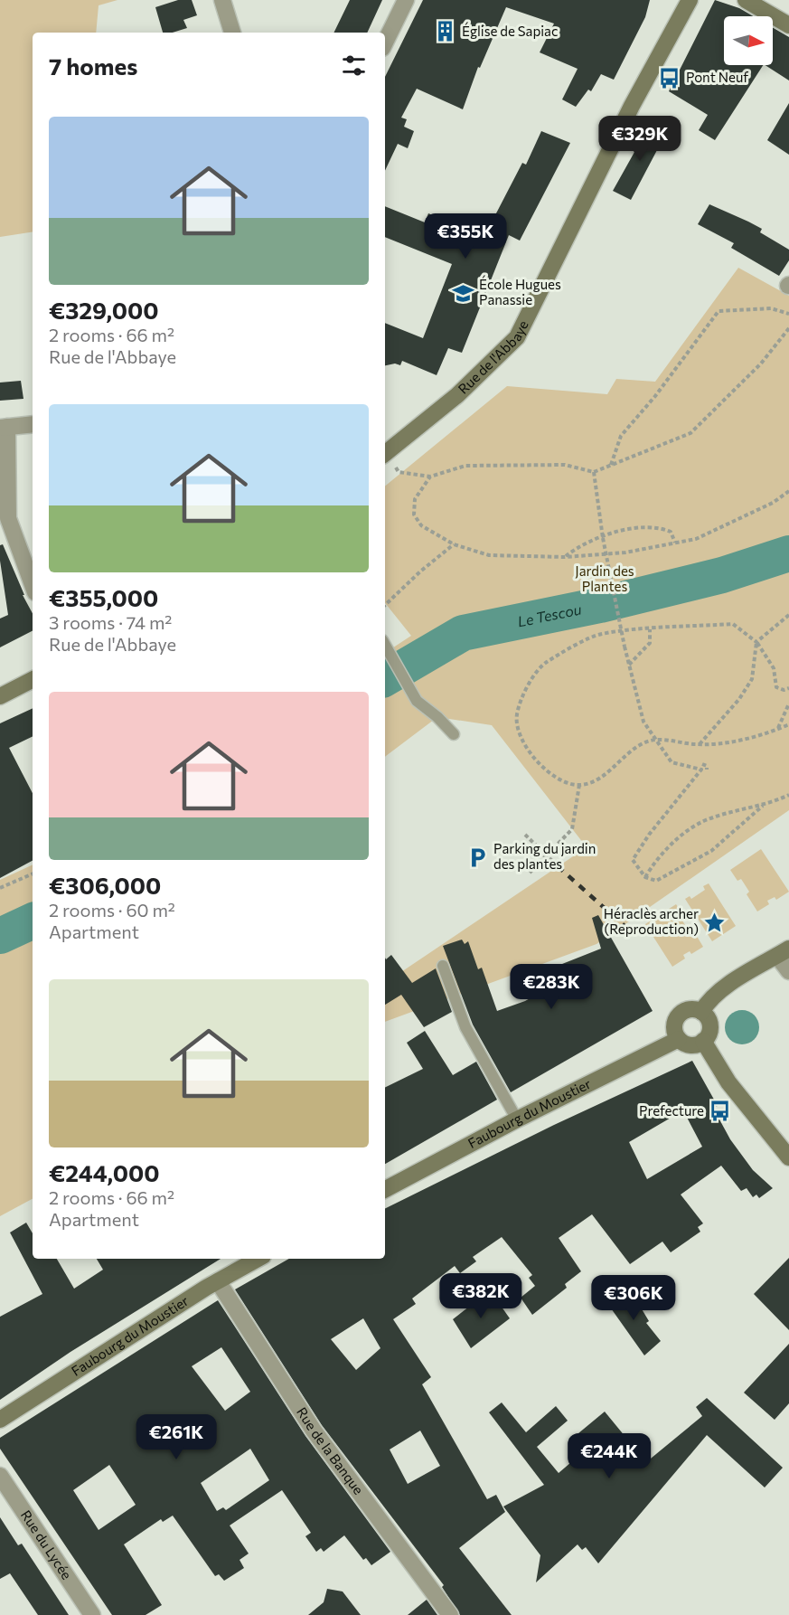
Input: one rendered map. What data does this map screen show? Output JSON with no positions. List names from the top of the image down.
{
  "streets": {
    "main road": ["Rue de l'Abbaye", "Faubourg du Moustier"],
    "street": ["Rue de la Banque", "Rue du Lycée"]
  },
  "crossings": [
    ["Faubourg du Moustier", "Rue de la Banque"]
  ],
  "water": ["Le Tescou"],
  "parks": ["Jardin des Plantes"],
  "places": {
    "building": ["Église de Sapiac"],
    "bus stop": ["Pont Neuf", "Prefecture"],
    "school or university": ["École Hugues Panassie"],
    "parking": ["Parking du jardin des plantes"],
    "place": ["Héraclès archer (Reproduction)"]
  },
  "north": "right",
  "page": {
    "heading": "7 homes",
    "list": [
      {
        "name": "€329,000",
        "note": "2 rooms · 66 m² · Rue de l'Abbaye"
      },
      {
        "name": "€355,000",
        "note": "3 rooms · 74 m² · Rue de l'Abbaye"
      },
      {
        "name": "€306,000",
        "note": "2 rooms · 60 m² · Apartment"
      },
      {
        "name": "€244,000",
        "note": "2 rooms · 66 m² · Apartment"
      }
    ],
    "price": [
      "€329K",
      "€355K",
      "€283K",
      "€382K",
      "€306K",
      "€261K",
      "€244K"
    ]
  }
}
